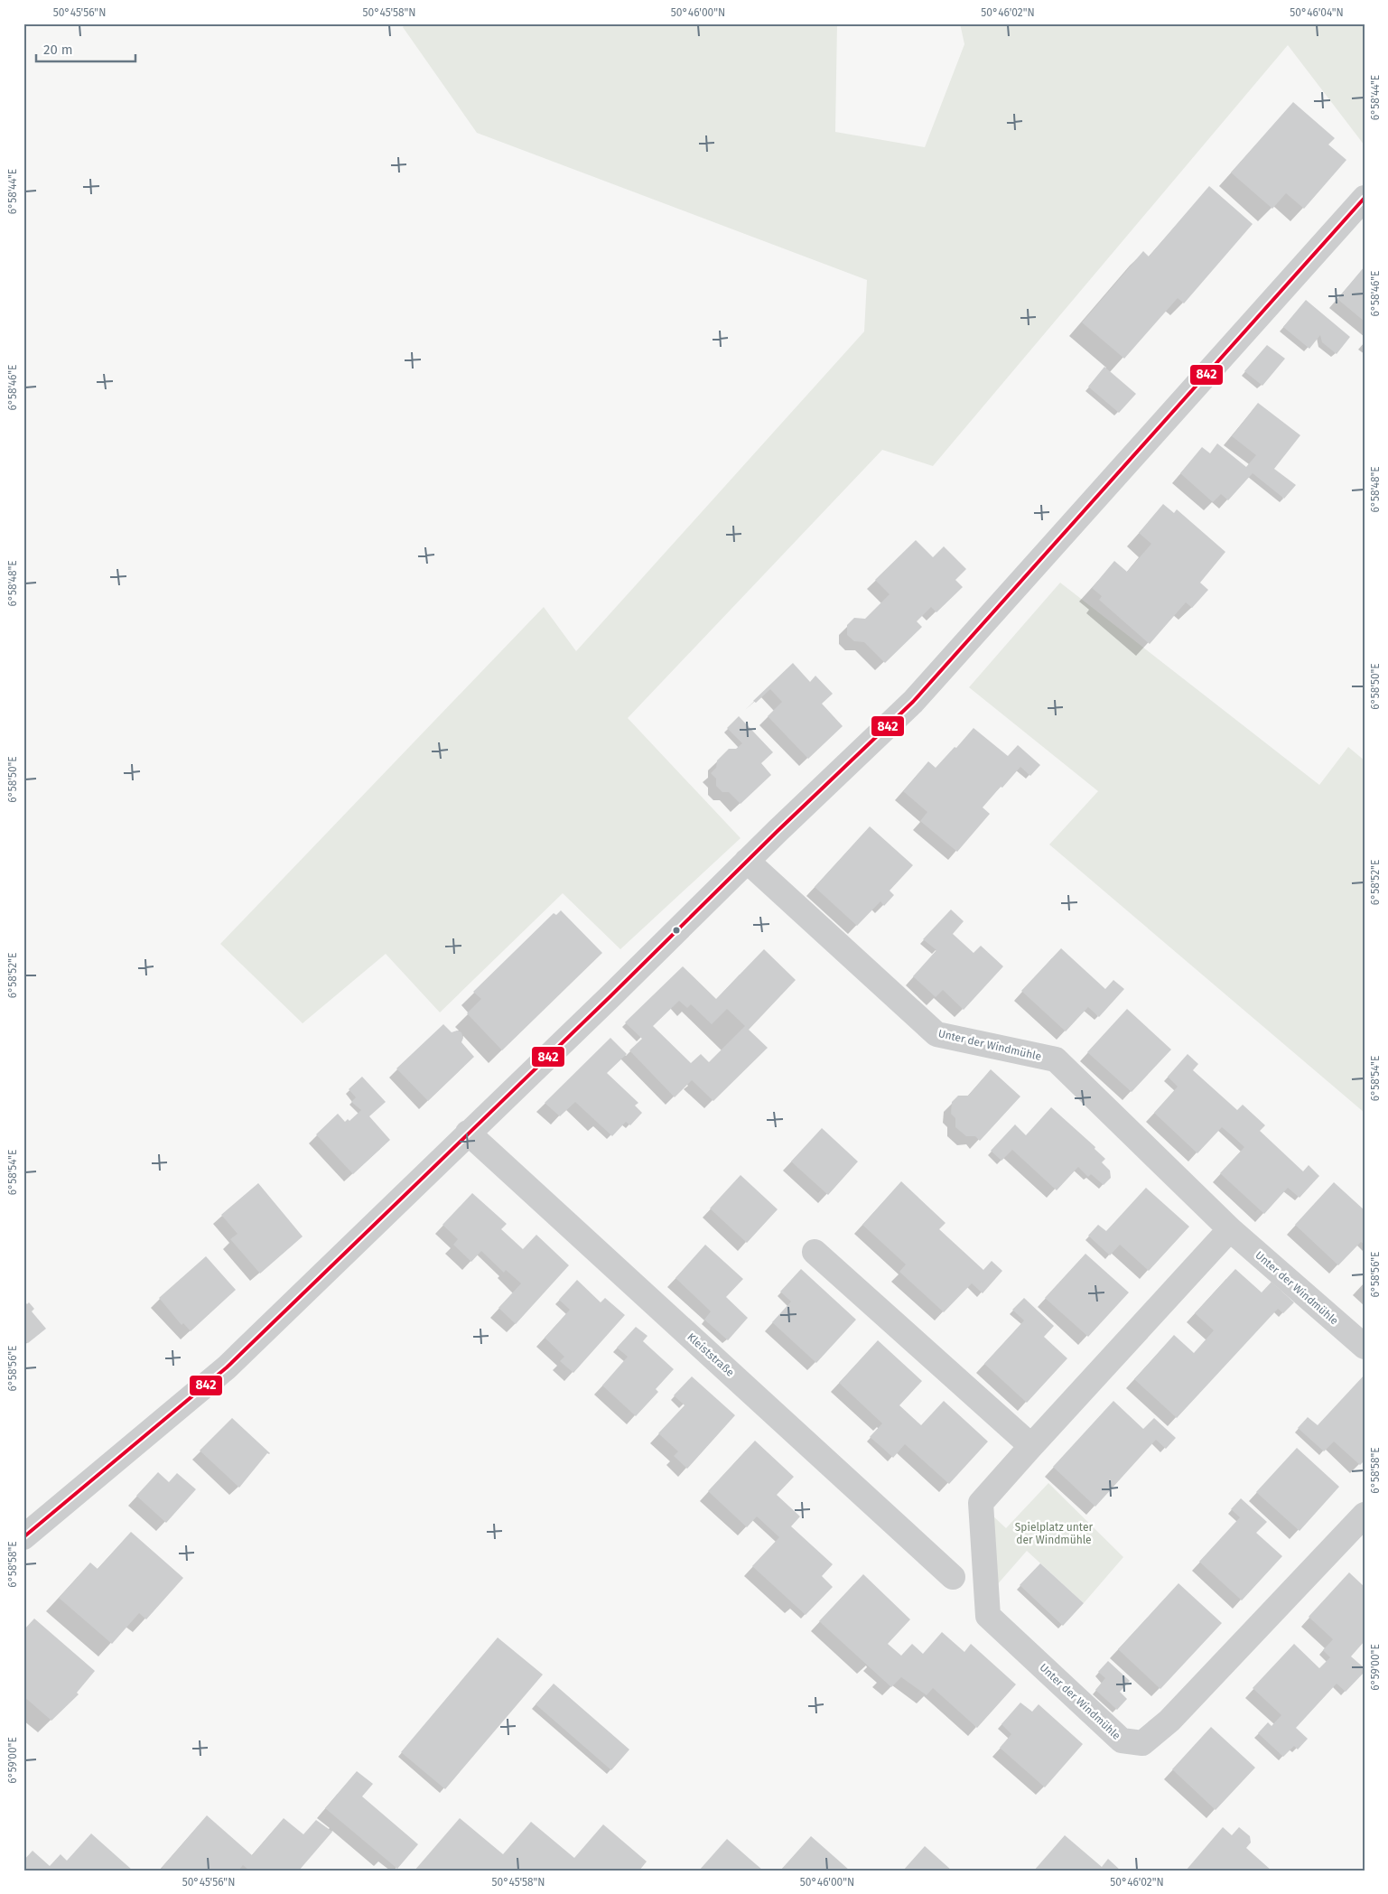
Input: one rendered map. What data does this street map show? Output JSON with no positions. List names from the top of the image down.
{
  "streets": {
    "street": ["Unter der Windmühle", "Kleiststraße"]
  },
  "parks": ["Spielplatz unter der Windmühle"],
  "lines": ["transit line 842"],
  "scale_bar": "20 m",
  "coordinates": [
    "50°45'56\"N",
    "50°45'58\"N",
    "50°46'00\"N",
    "50°46'02\"N",
    "50°46'04\"N",
    "6°58'44\"E",
    "6°58'46\"E",
    "6°58'48\"E",
    "6°58'50\"E",
    "6°58'52\"E",
    "6°58'54\"E",
    "6°58'56\"E",
    "6°58'58\"E",
    "6°59'00\"E"
  ]
}
